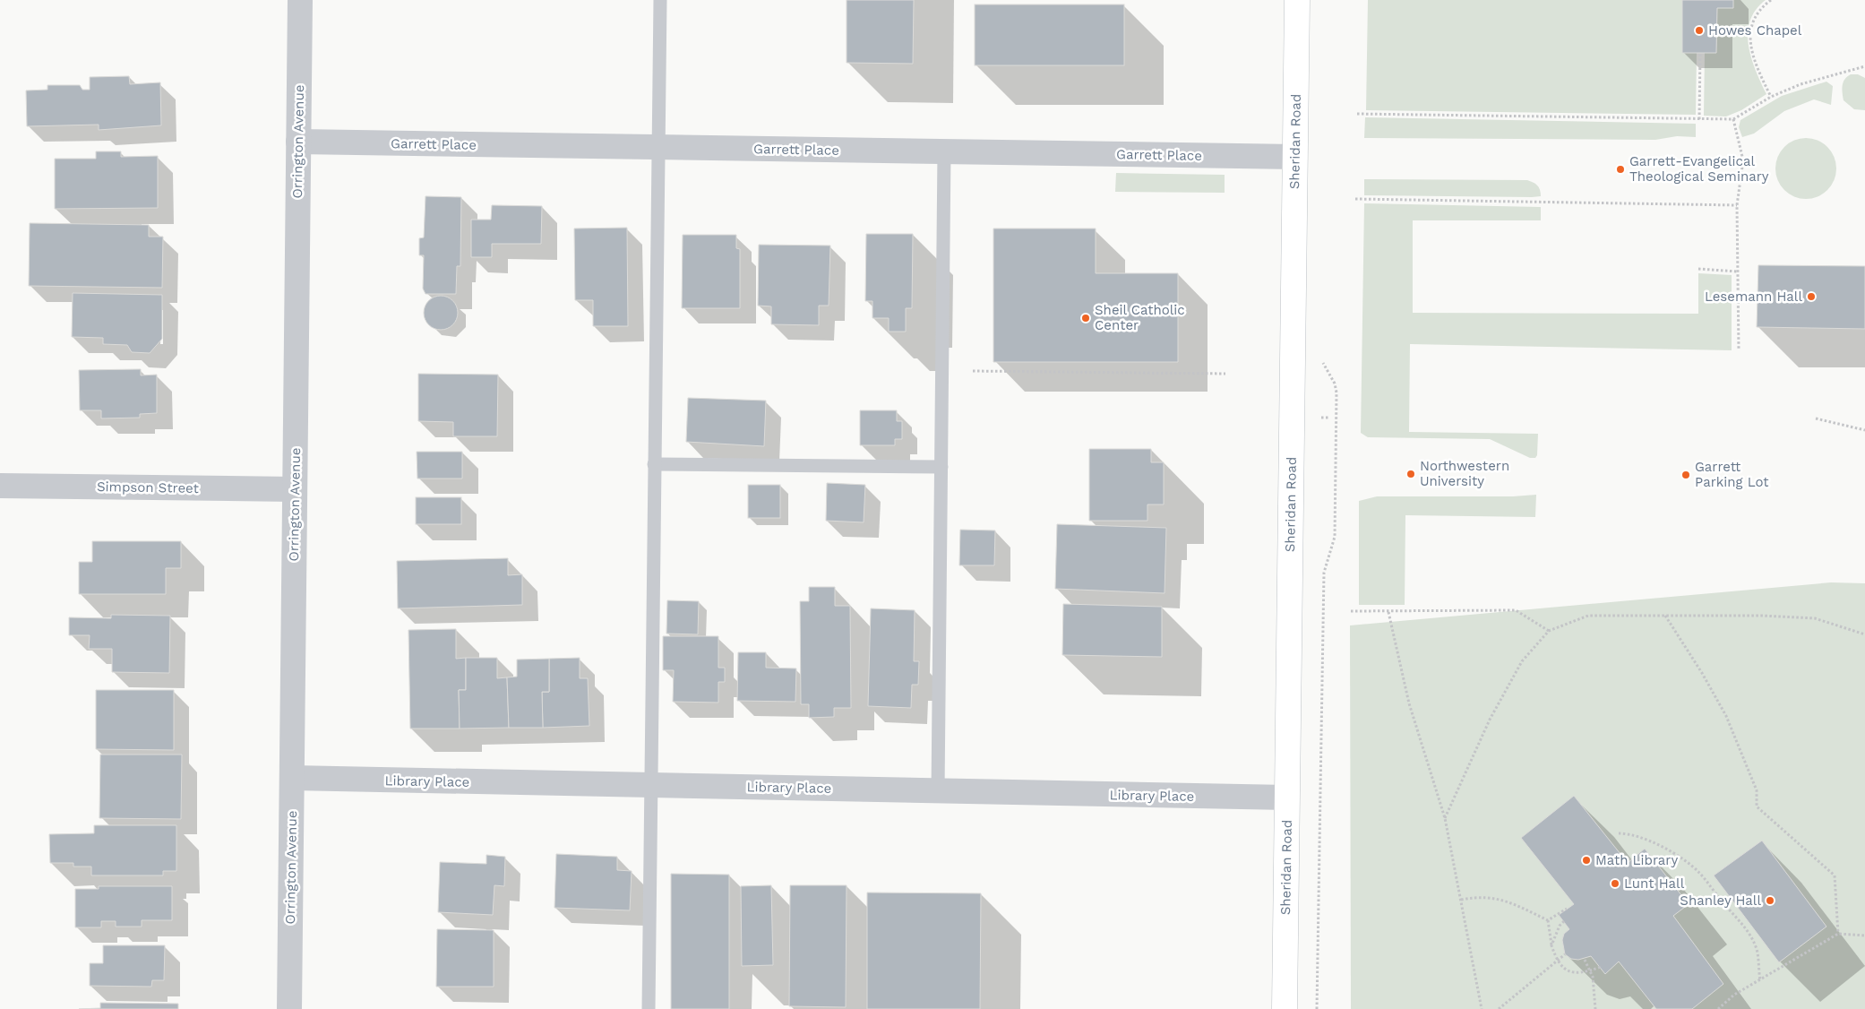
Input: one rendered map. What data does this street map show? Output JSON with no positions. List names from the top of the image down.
{
  "streets": {
    "main road": ["Sheridan Road"],
    "street": [
      "Orrington Avenue",
      "Garrett Place",
      "Simpson Street",
      "Library Place"
    ]
  },
  "crossings": [
    ["Orrington Avenue", "Garrett Place"],
    ["Orrington Avenue", "Simpson Street"],
    ["Orrington Avenue", "Library Place"],
    ["Sheridan Road", "Garrett Place"],
    ["Sheridan Road", "Library Place"]
  ],
  "places": [
    "Howes Chapel",
    "Garrett-Evangelical Theological Seminary",
    "Lesemann Hall",
    "Sheil Catholic Center",
    "Northwestern University",
    "Garrett Parking Lot",
    "Math Library",
    "Lunt Hall",
    "Shanley Hall"
  ]
}
